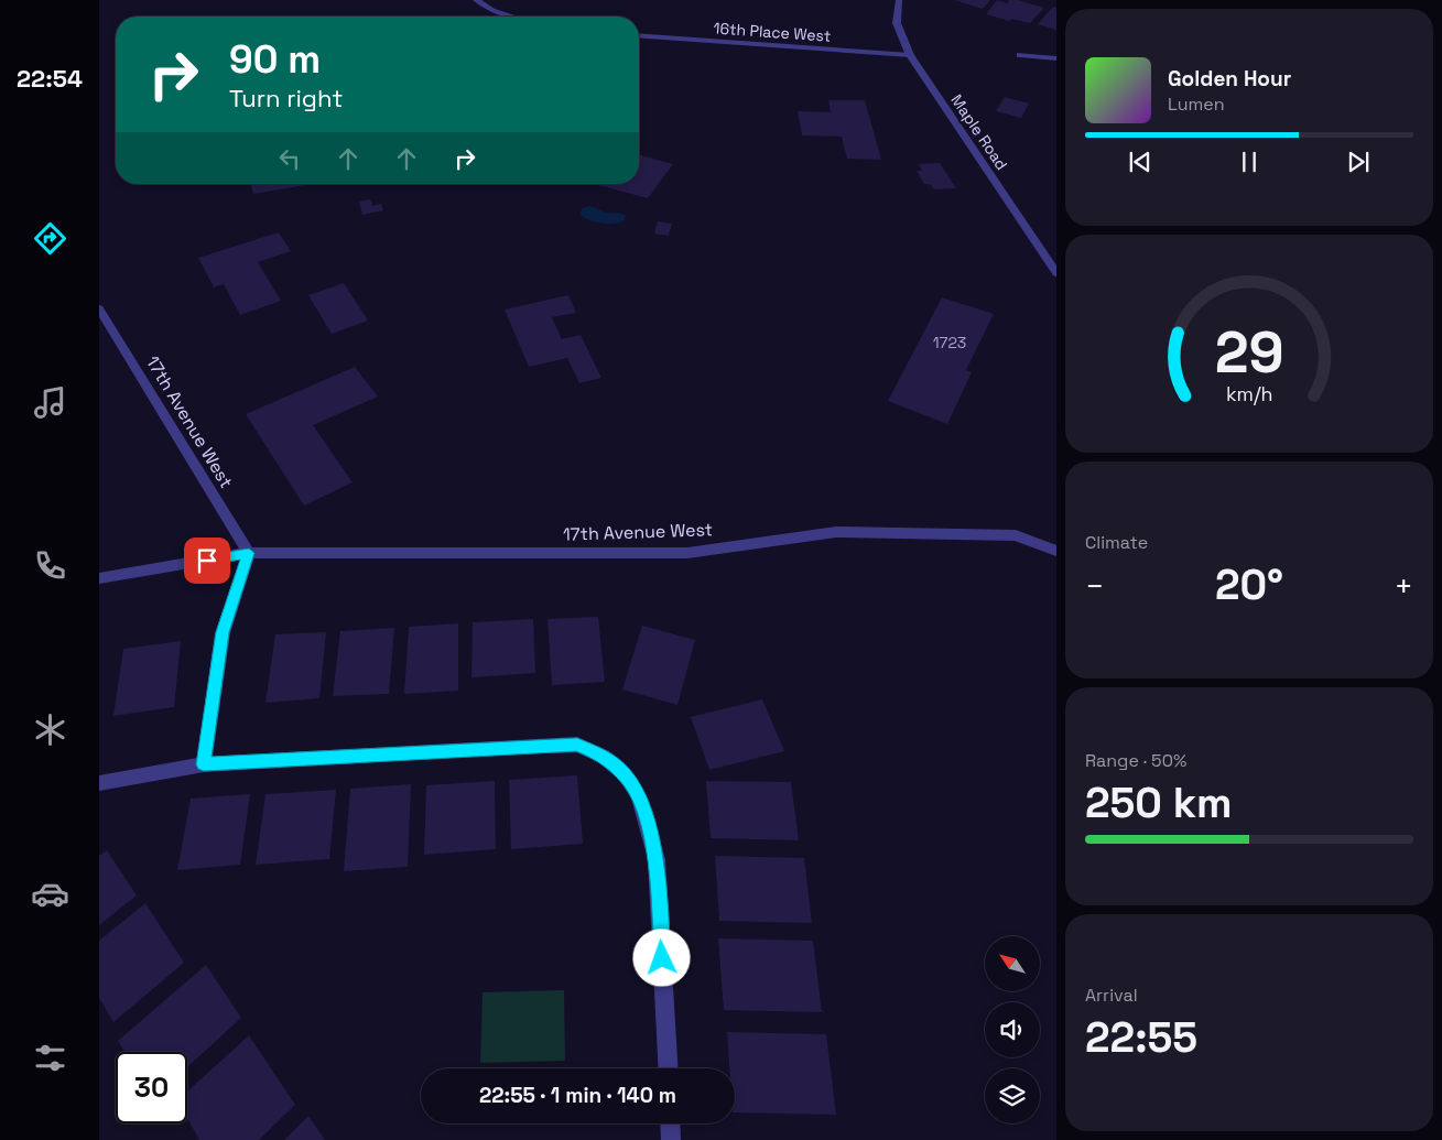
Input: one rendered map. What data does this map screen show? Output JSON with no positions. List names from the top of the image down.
{
  "streets": {
    "street": ["16th Place West", "Maple Road", "17th Avenue West"]
  },
  "crossings": [
    ["16th Place West", "Maple Road"]
  ],
  "house_numbers": ["1723"],
  "north": "top left",
  "page": {
    "tabs": "22:54",
    "turn": ["90 m", "Turn right"],
    "song": ["Golden Hour", "Lumen"],
    "tile": [
      "Climate",
      ["Range · 50%", "250 km"],
      ["Arrival", "22:55"]
    ],
    "heat": ["−", "20°", "+"],
    "limit": "30",
    "trip": "22:55 · 1 min · 140 m",
    "gauge": ["29", "km/h"]
  }
}
